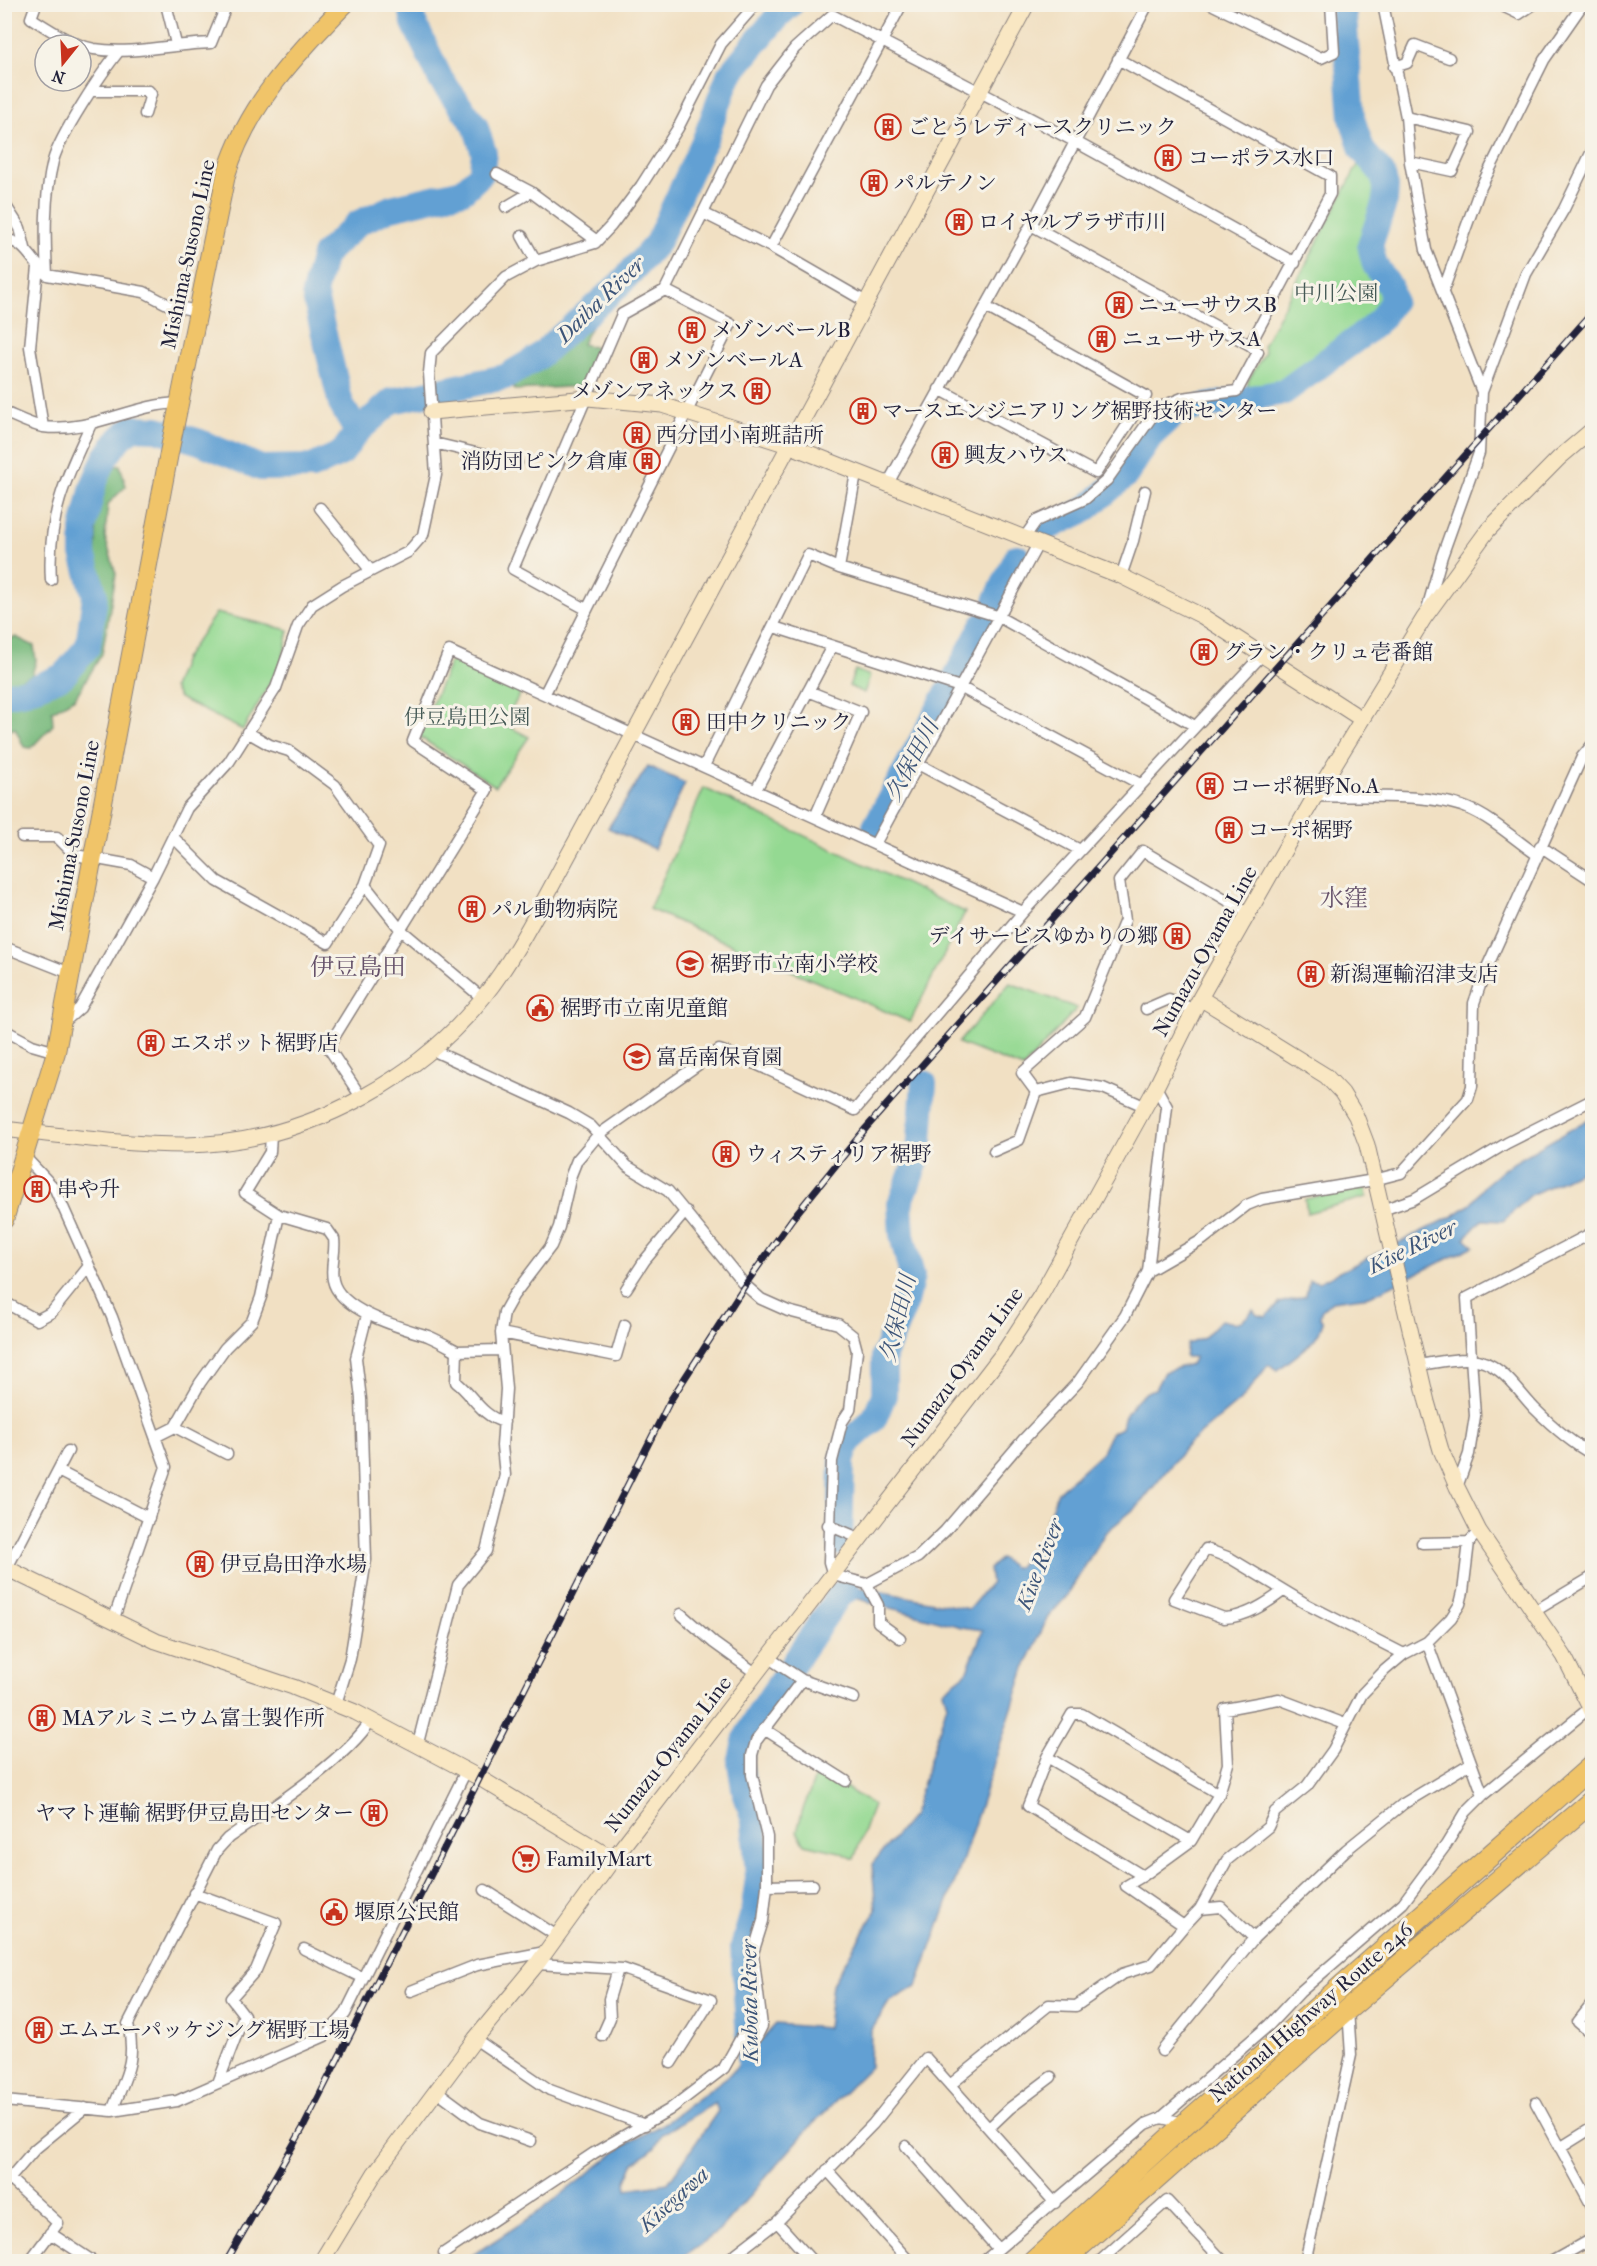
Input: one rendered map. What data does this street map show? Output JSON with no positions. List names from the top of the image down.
{
  "streets": {
    "highway": ["National Highway Route 246"],
    "main road": ["Mishima-Susono Line"],
    "street": ["Numazu-Oyama Line"]
  },
  "districts": ["水窪", "伊豆島田"],
  "water": [
    "Daiba River",
    "久保田川",
    "Kise River",
    "Kubota River",
    "Kisegawa"
  ],
  "parks": ["中川公園", "伊豆島田公園"],
  "places": {
    "building": [
      "ごとうレディースクリニック",
      "コーポラス水口",
      "パルテノン",
      "ロイヤルプラザ市川",
      "ニューサウスB",
      "メゾンベールB",
      "ニューサウスA",
      "メゾンベールA",
      "メゾンアネックス",
      "マースエンジニアリング裾野技術センター",
      "西分団小南班詰所",
      "興友ハウス",
      "消防団ピンク倉庫",
      "グラン・クリュ壱番館",
      "田中クリニック",
      "コーポ裾野No.A",
      "コーポ裾野",
      "パル動物病院",
      "デイサービスゆかりの郷",
      "新潟運輸沼津支店",
      "エスポット裾野店",
      "ウィスティリア裾野",
      "串や升",
      "伊豆島田浄水場",
      "MAアルミニウム富士製作所",
      "ヤマト運輸 裾野伊豆島田センター",
      "エムエーパッケジング裾野工場"
    ],
    "school or university": ["裾野市立南小学校", "富岳南保育園"],
    "public building": ["裾野市立南児童館", "堰原公民館"],
    "supermarket": ["FamilyMart"]
  },
  "north": "bottom"
}
